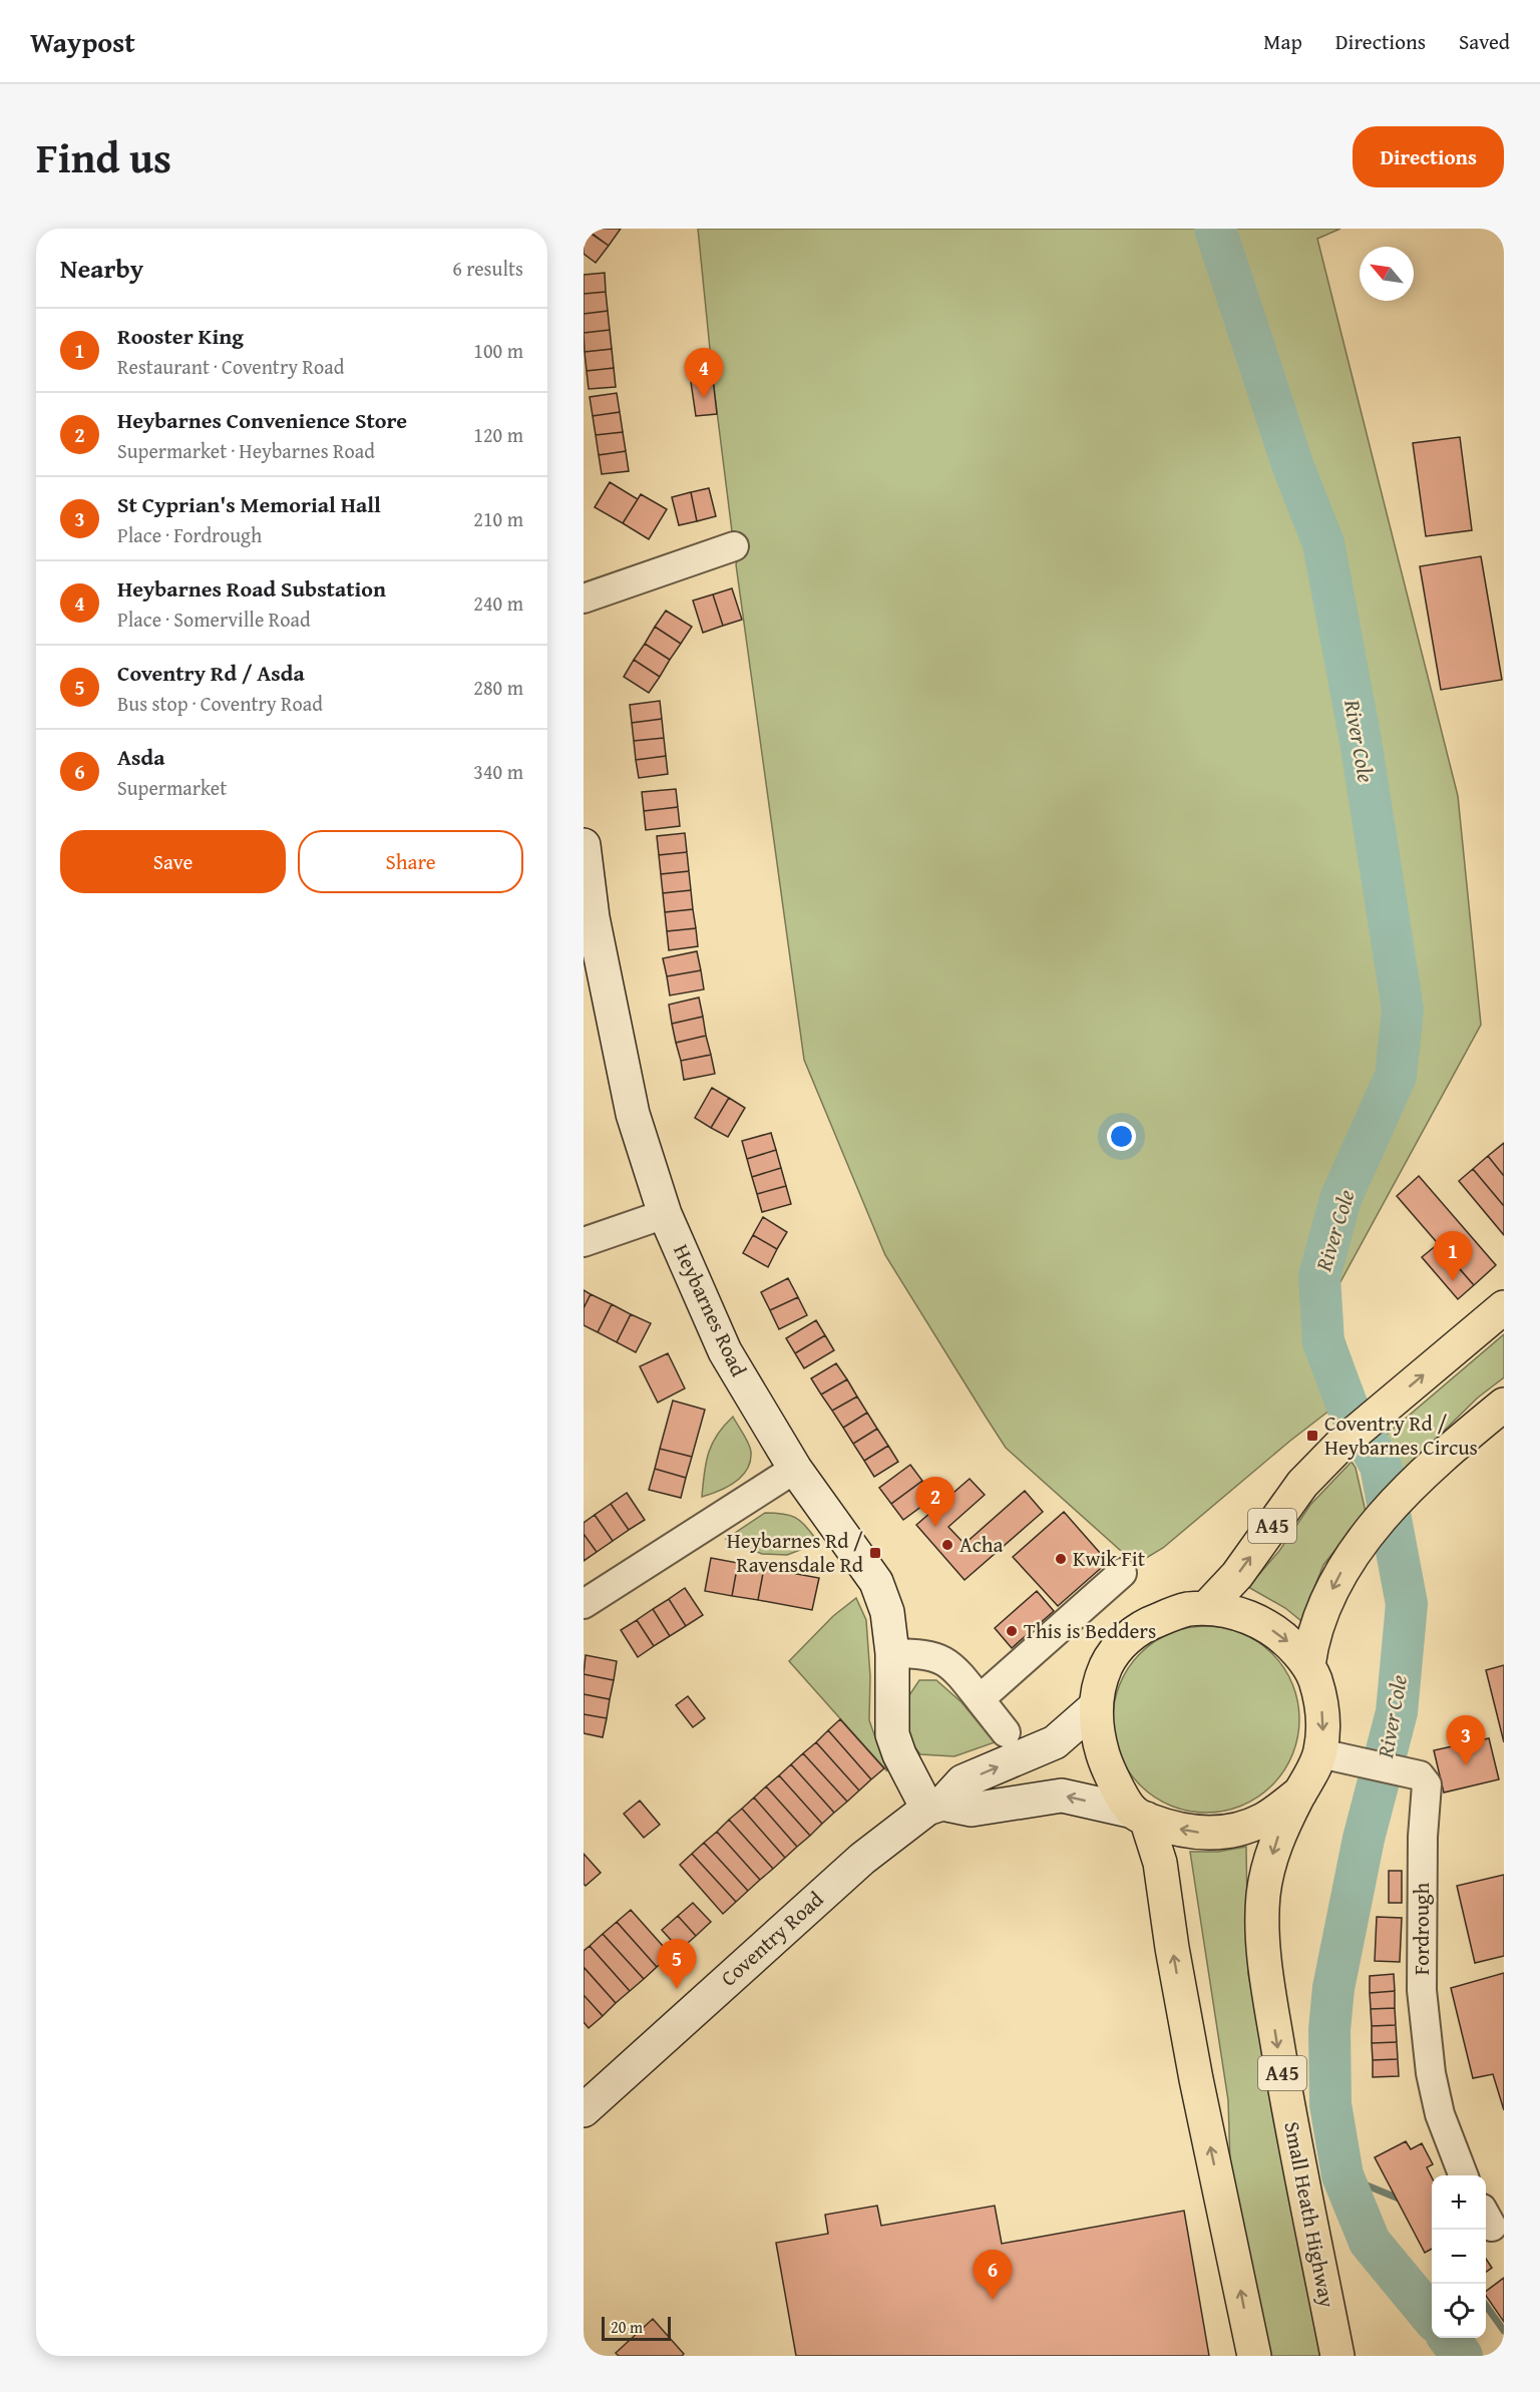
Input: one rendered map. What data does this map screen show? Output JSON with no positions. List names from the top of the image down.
{
  "streets": {
    "highway": ["A45", "Small Heath Highway"],
    "street": ["Heybarnes Road", "Fordrough", "Coventry Road"]
  },
  "crossings": [
    ["Heybarnes Road", "Coventry Road"],
    ["Fordrough", "Small Heath Highway"]
  ],
  "water": ["River Cole"],
  "places": {
    "transit": ["Coventry Rd / Heybarnes Circus", "Heybarnes Rd / Ravensdale Rd"],
    "other": ["Acha", "Kwik Fit", "This is Bedders"]
  },
  "scale_bar": "20 m",
  "north": "top left",
  "page": {
    "header": "Waypost",
    "nav": ["Map", "Directions", "Saved"],
    "title": "Find us",
    "buttons": [
      "Directions",
      ["Save", "Share"]
    ],
    "heading": ["Nearby", "6 results"],
    "list": [
      {
        "mark": "1",
        "name": "Rooster King",
        "note": "Restaurant · Coventry Road",
        "value": "100 m"
      },
      {
        "mark": "2",
        "name": "Heybarnes Convenience Store",
        "note": "Supermarket · Heybarnes Road",
        "value": "120 m"
      },
      {
        "mark": "3",
        "name": "St Cyprian's Memorial Hall",
        "note": "Place · Fordrough",
        "value": "210 m"
      },
      {
        "mark": "4",
        "name": "Heybarnes Road Substation",
        "note": "Place · Somerville Road",
        "value": "240 m"
      },
      {
        "mark": "5",
        "name": "Coventry Rd / Asda",
        "note": "Bus stop · Coventry Road",
        "value": "280 m"
      },
      {
        "mark": "6",
        "name": "Asda",
        "note": "Supermarket",
        "value": "340 m"
      }
    ],
    "pins": [
      "4",
      "1",
      "2",
      "3",
      "5",
      "6"
    ],
    "map_buttons": ["+", "−"],
    "scale": "20 m"
  }
}
